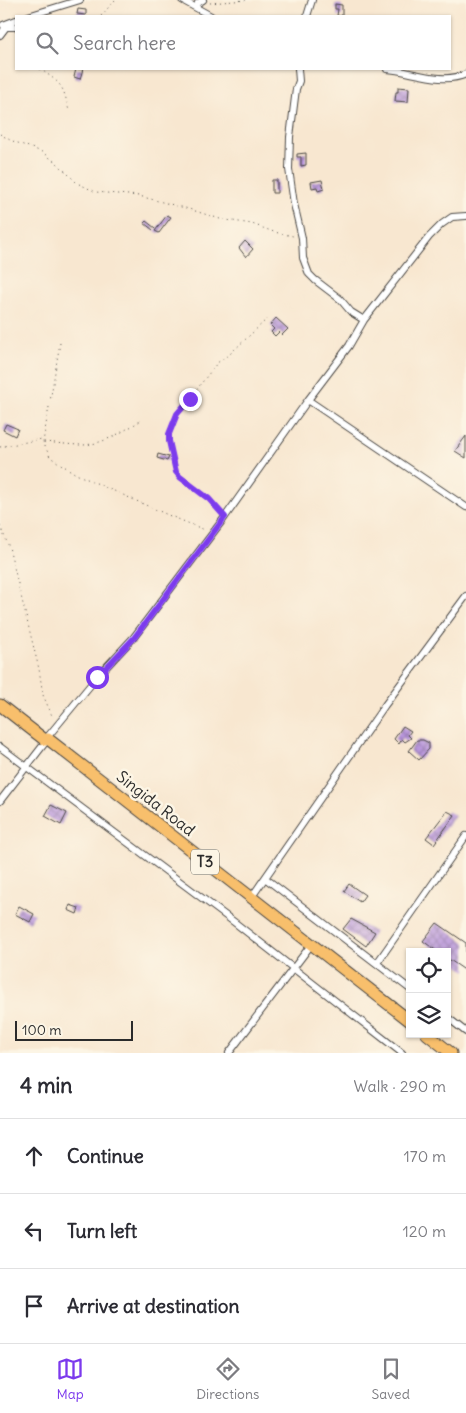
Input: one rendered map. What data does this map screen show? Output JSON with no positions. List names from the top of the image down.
{
  "streets": {
    "highway": ["Singida Road", "T3"]
  },
  "scale_bar": "100 m",
  "page": {
    "search": "Search here",
    "scale": "100 m",
    "heading": ["4 min", "Walk · 290 m"],
    "list": [
      ["Continue", "170 m"],
      ["Turn left", "120 m"],
      "Arrive at destination"
    ],
    "nav": ["Map", "Directions", "Saved"]
  }
}
